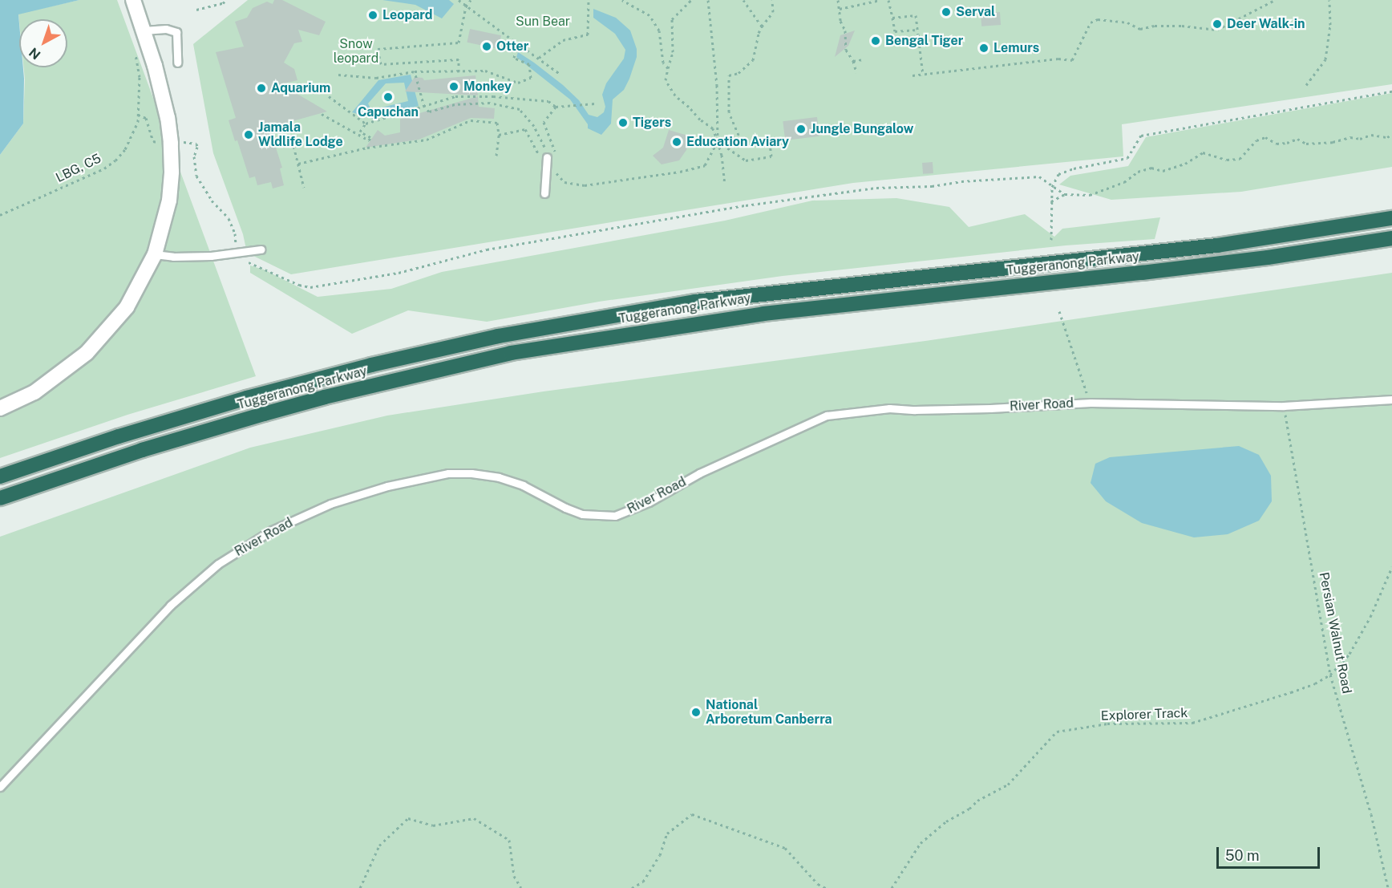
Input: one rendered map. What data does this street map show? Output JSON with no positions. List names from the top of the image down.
{
  "streets": {
    "highway": ["Tuggeranong Parkway"],
    "lane": ["River Road"],
    "path": ["LBG, C5", "Persian Walnut Road", "Explorer Track"]
  },
  "crossings": [
    ["River Road", "Persian Walnut Road"],
    ["Persian Walnut Road", "Explorer Track"]
  ],
  "parks": ["Sun Bear", "Snow leopard"],
  "places": [
    "Serval",
    "Leopard",
    "Deer Walk-in",
    "Bengal Tiger",
    "Otter",
    "Lemurs",
    "Monkey",
    "Aquarium",
    "Capuchan",
    "Tigers",
    "Jungle Bungalow",
    "Jamala Wldlife Lodge",
    "Education Aviary",
    "National Arboretum Canberra"
  ],
  "scale_bar": "50 m",
  "north": "bottom left"
}
